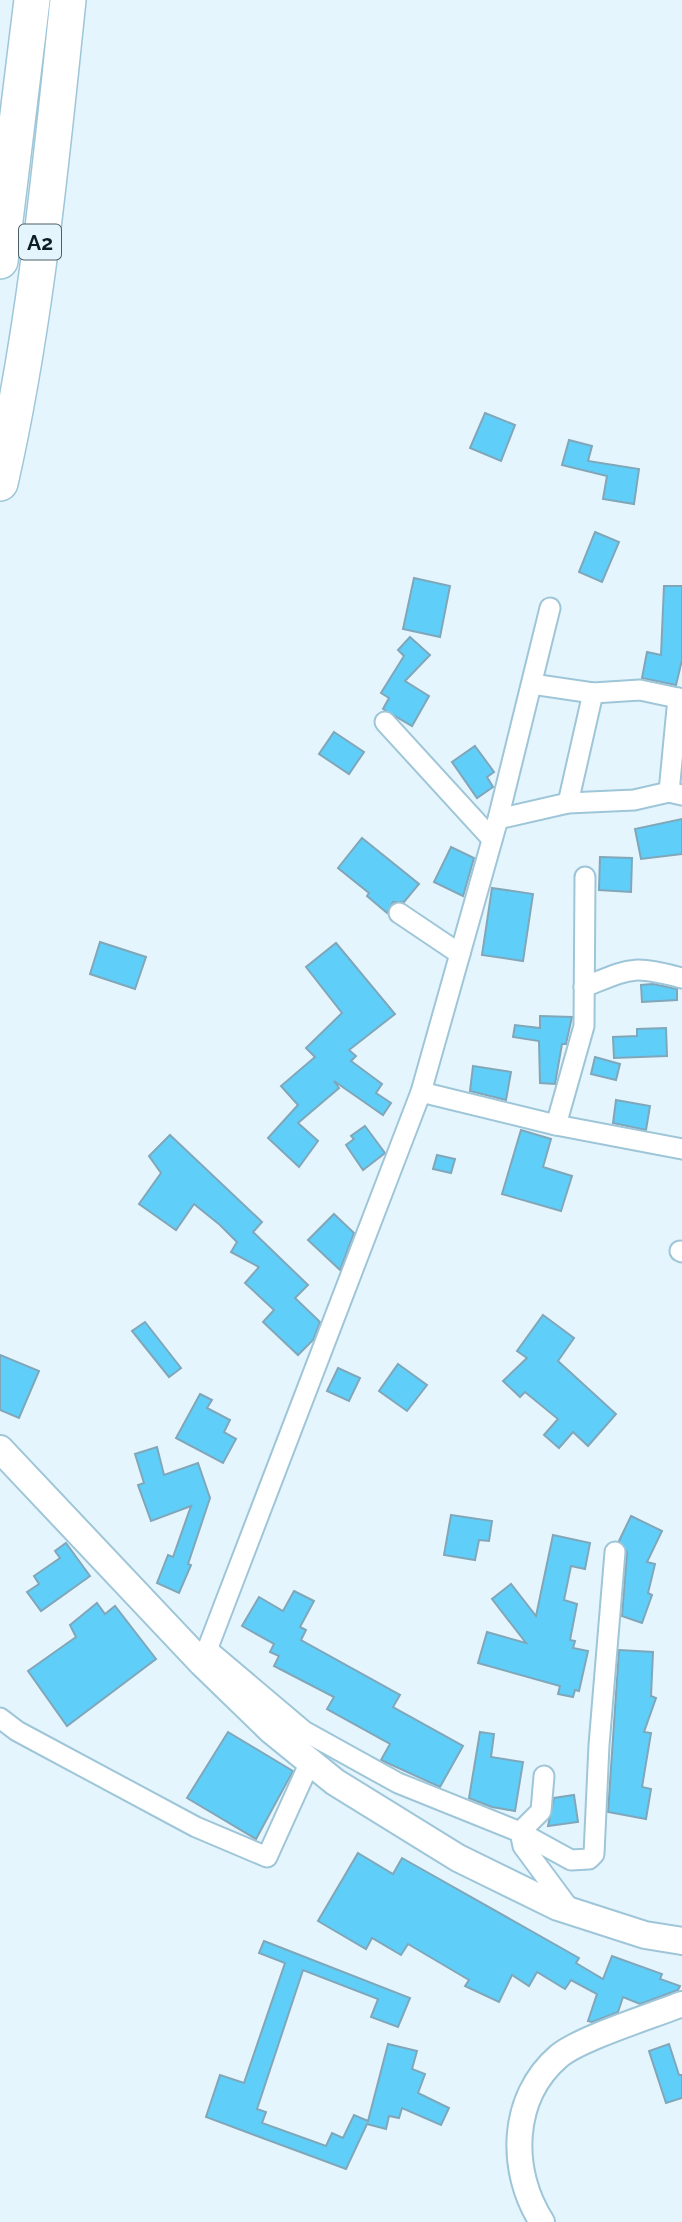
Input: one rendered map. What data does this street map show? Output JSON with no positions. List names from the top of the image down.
{
  "streets": {
    "highway": ["A2"]
  }
}
